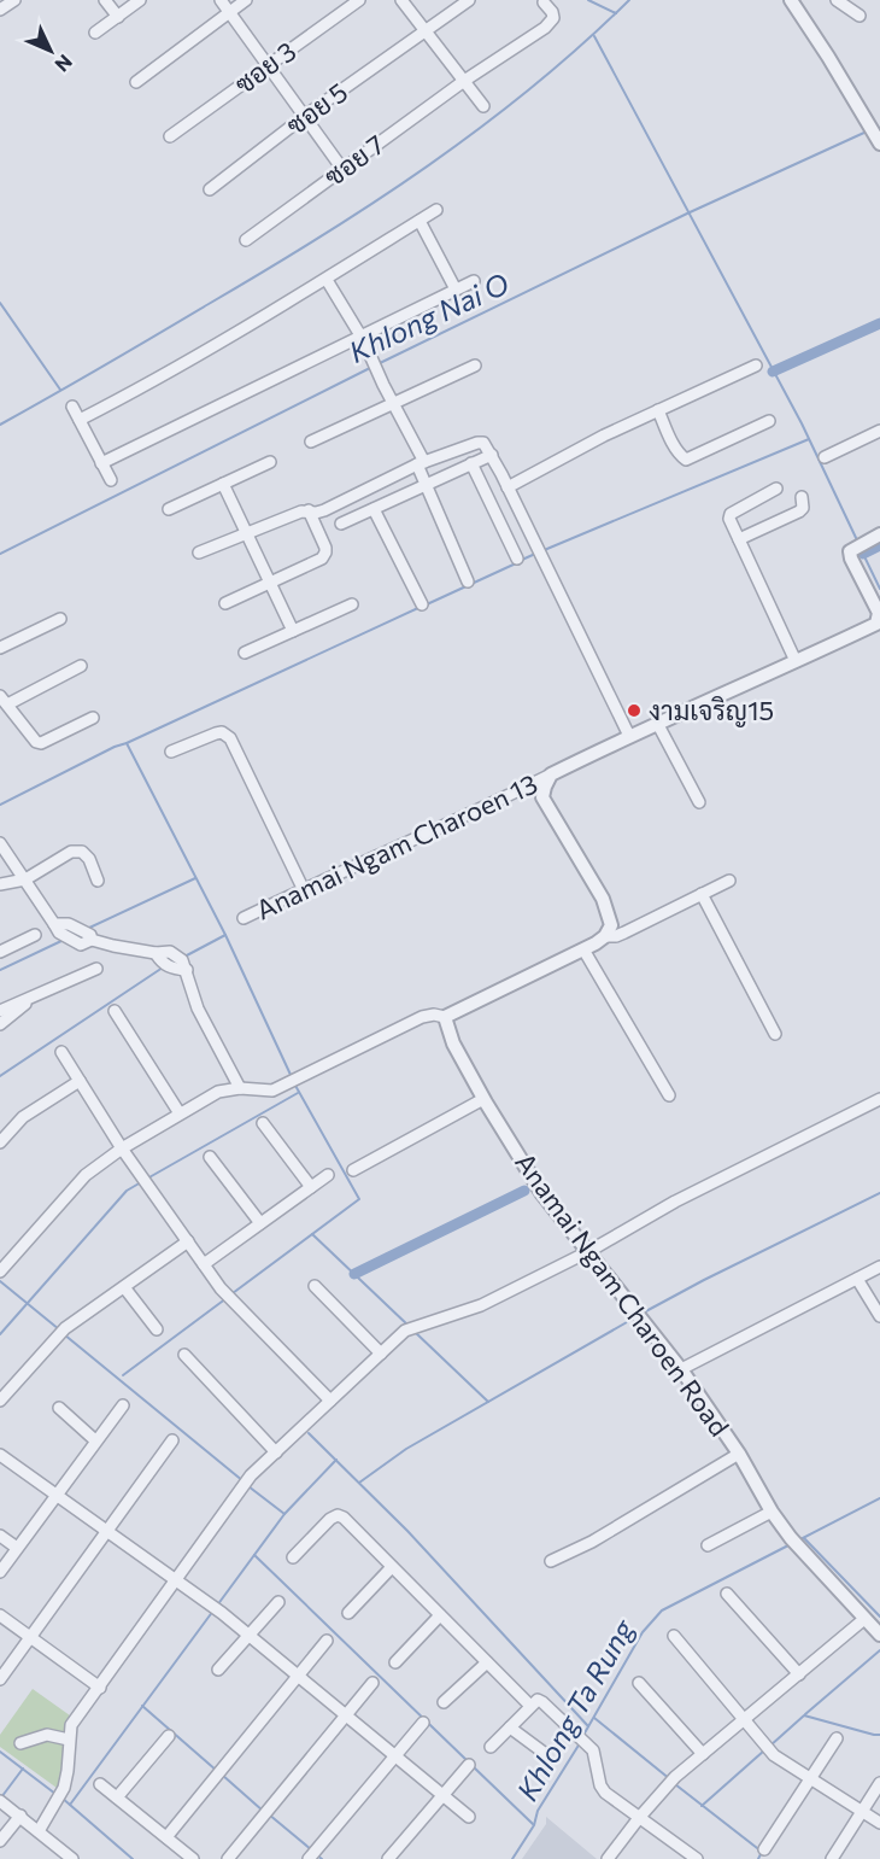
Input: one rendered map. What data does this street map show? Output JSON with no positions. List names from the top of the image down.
{
  "streets": {
    "street": [
      "ซอย 3",
      "ซอย 5",
      "ซอย 7",
      "Anamai Ngam Charoen 13",
      "Anamai Ngam Charoen Road"
    ]
  },
  "water": ["Khlong Nai O", "Khlong Ta Rung"],
  "places": ["งามเจริญ15"],
  "north": "bottom right"
}
